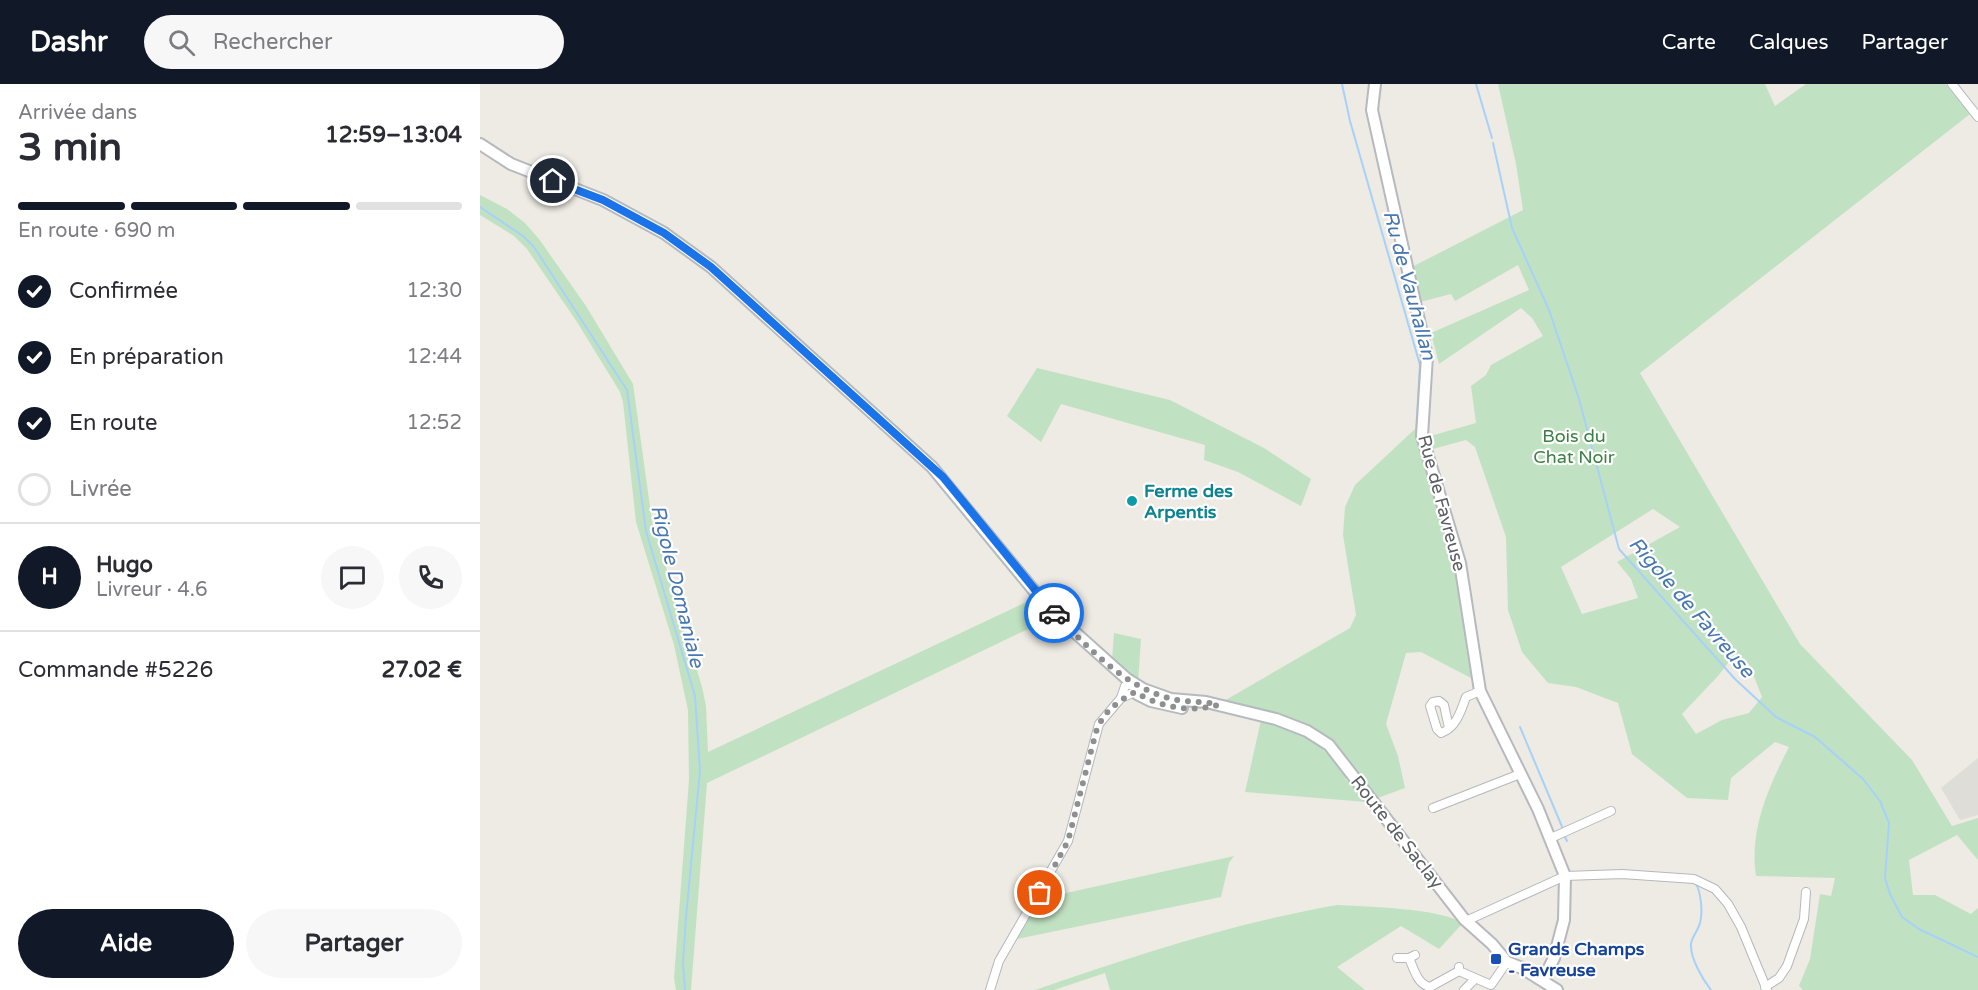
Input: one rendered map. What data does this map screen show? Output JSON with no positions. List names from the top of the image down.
{
  "streets": {
    "main road": ["Rue de Favreuse", "Route de Saclay"]
  },
  "crossings": [
    ["Rue de Favreuse", "Route de Saclay"]
  ],
  "water": ["Ru de Vauhallan", "Rigole Domaniale", "Rigole de Favreuse"],
  "parks": ["Bois du Chat Noir"],
  "places": {
    "other": ["Ferme des Arpentis"],
    "transit": ["Grands Champs - Favreuse"]
  },
  "page": {
    "header": "Dashr",
    "search": "Rechercher",
    "nav": ["Carte", "Calques", "Partager"],
    "heading": ["3 min", "Arrivée dans", "12:59–13:04"],
    "panel": [
      "Hugo",
      "Livreur · 4.6",
      "Commande #5226",
      "27.02 €"
    ],
    "bar": "En route · 690 m",
    "list": [
      ["Confirmée", "12:30"],
      ["En préparation", "12:44"],
      ["En route", "12:52"],
      "Livrée"
    ],
    "round": "H",
    "buttons": ["Aide", "Partager"]
  }
}
